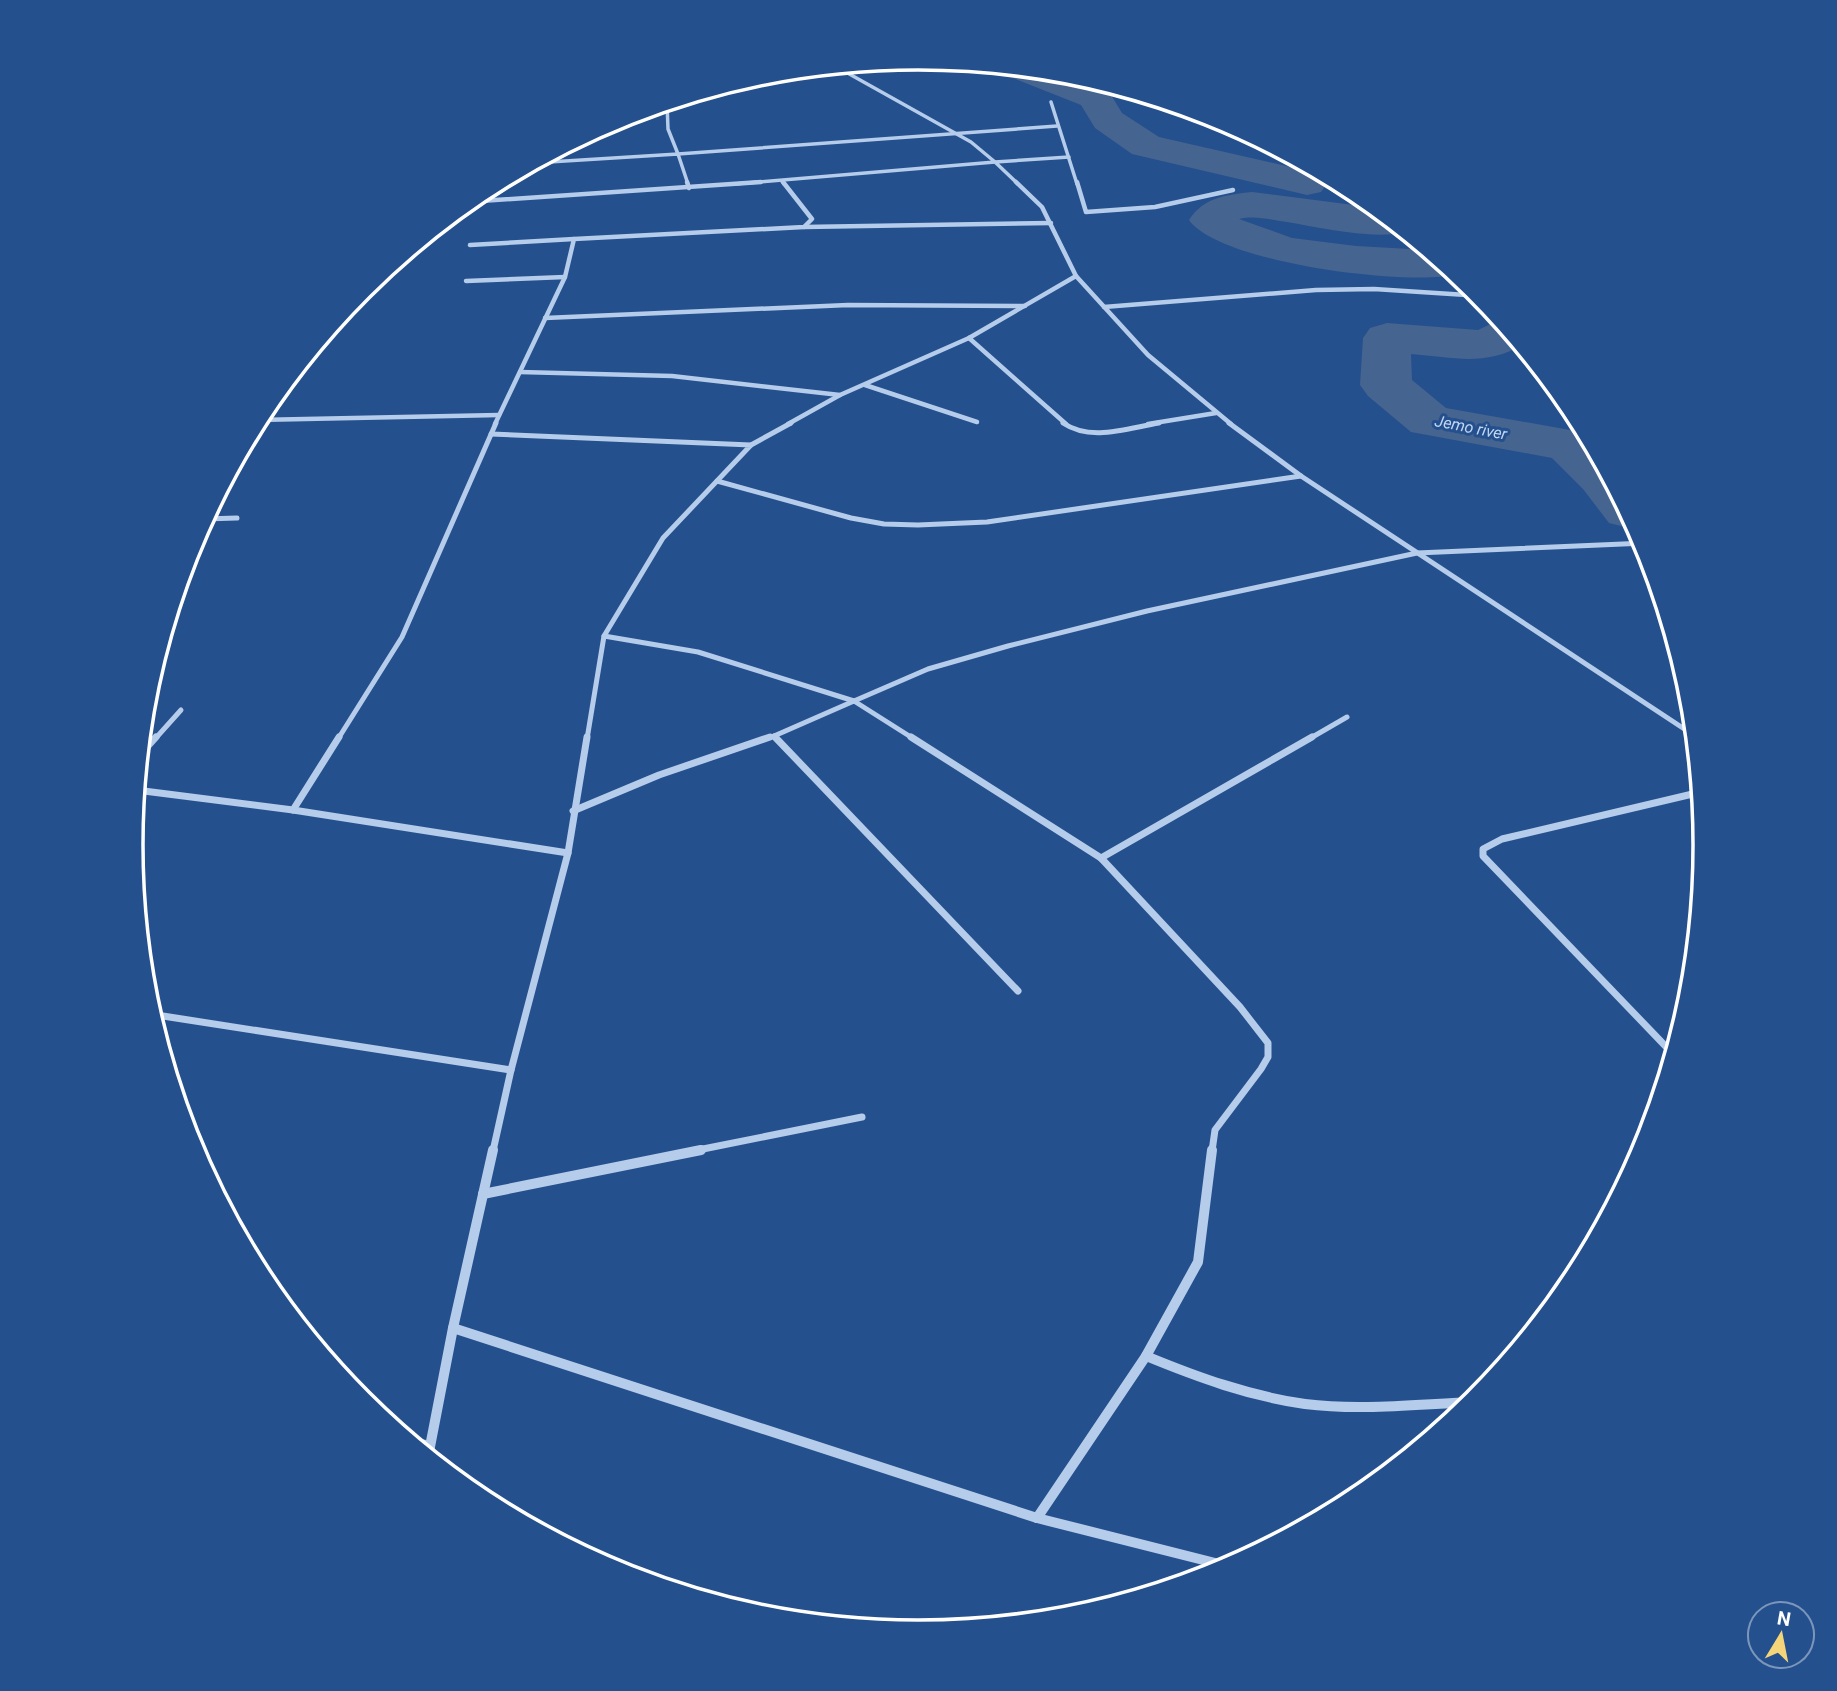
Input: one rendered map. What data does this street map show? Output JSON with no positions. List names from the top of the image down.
{
  "water": ["Jemo river"],
  "north": "top"
}
